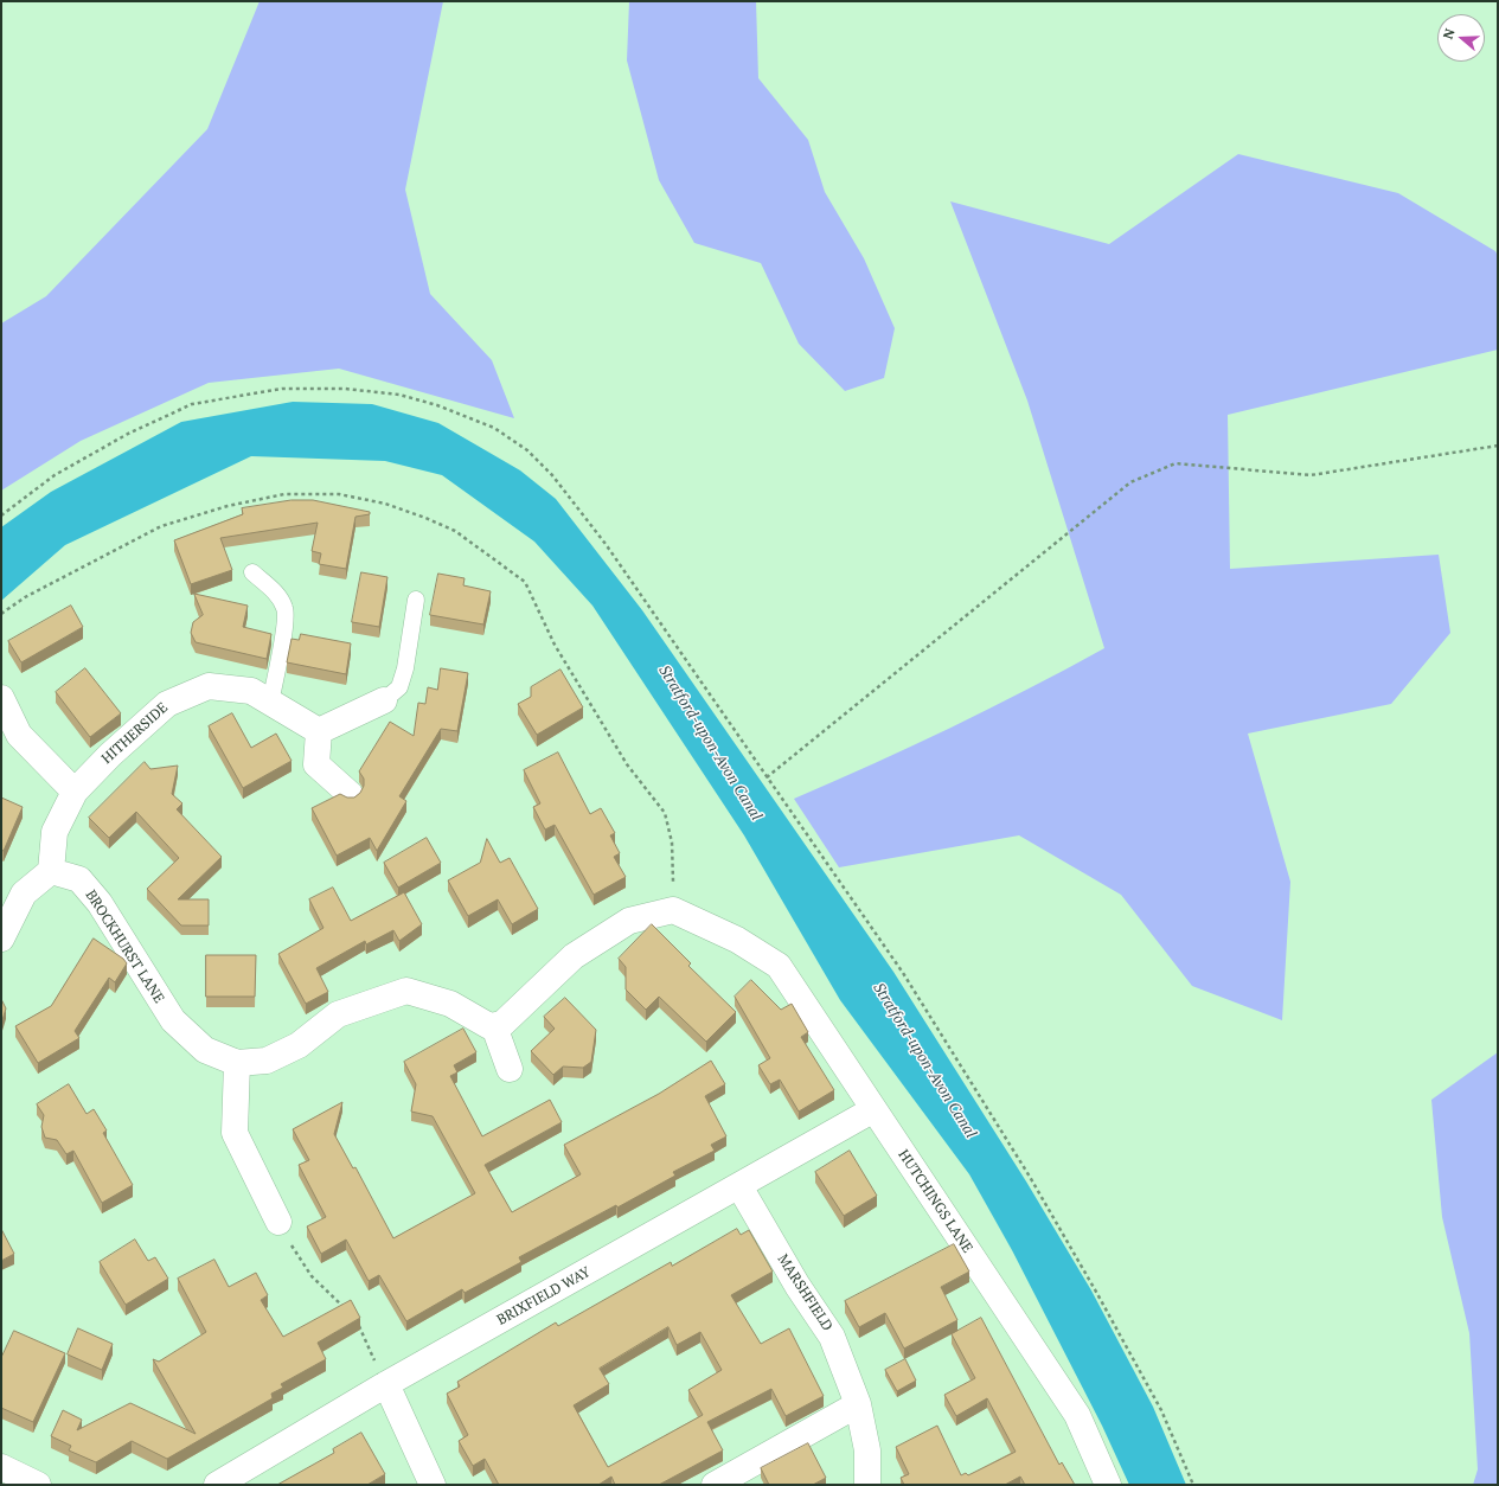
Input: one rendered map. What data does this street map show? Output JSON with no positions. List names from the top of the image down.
{
  "streets": {
    "street": [
      "HITHERSIDE",
      "BROCKHURST LANE",
      "HUTCHINGS LANE",
      "MARSHFIELD",
      "BRIXFIELD WAY"
    ]
  },
  "crossings": [
    ["HITHERSIDE", "BROCKHURST LANE"],
    ["BROCKHURST LANE", "HUTCHINGS LANE"],
    ["HUTCHINGS LANE", "BRIXFIELD WAY"],
    ["MARSHFIELD", "BRIXFIELD WAY"]
  ],
  "water": ["Stratford-upon-Avon Canal"],
  "north": "left"
}
